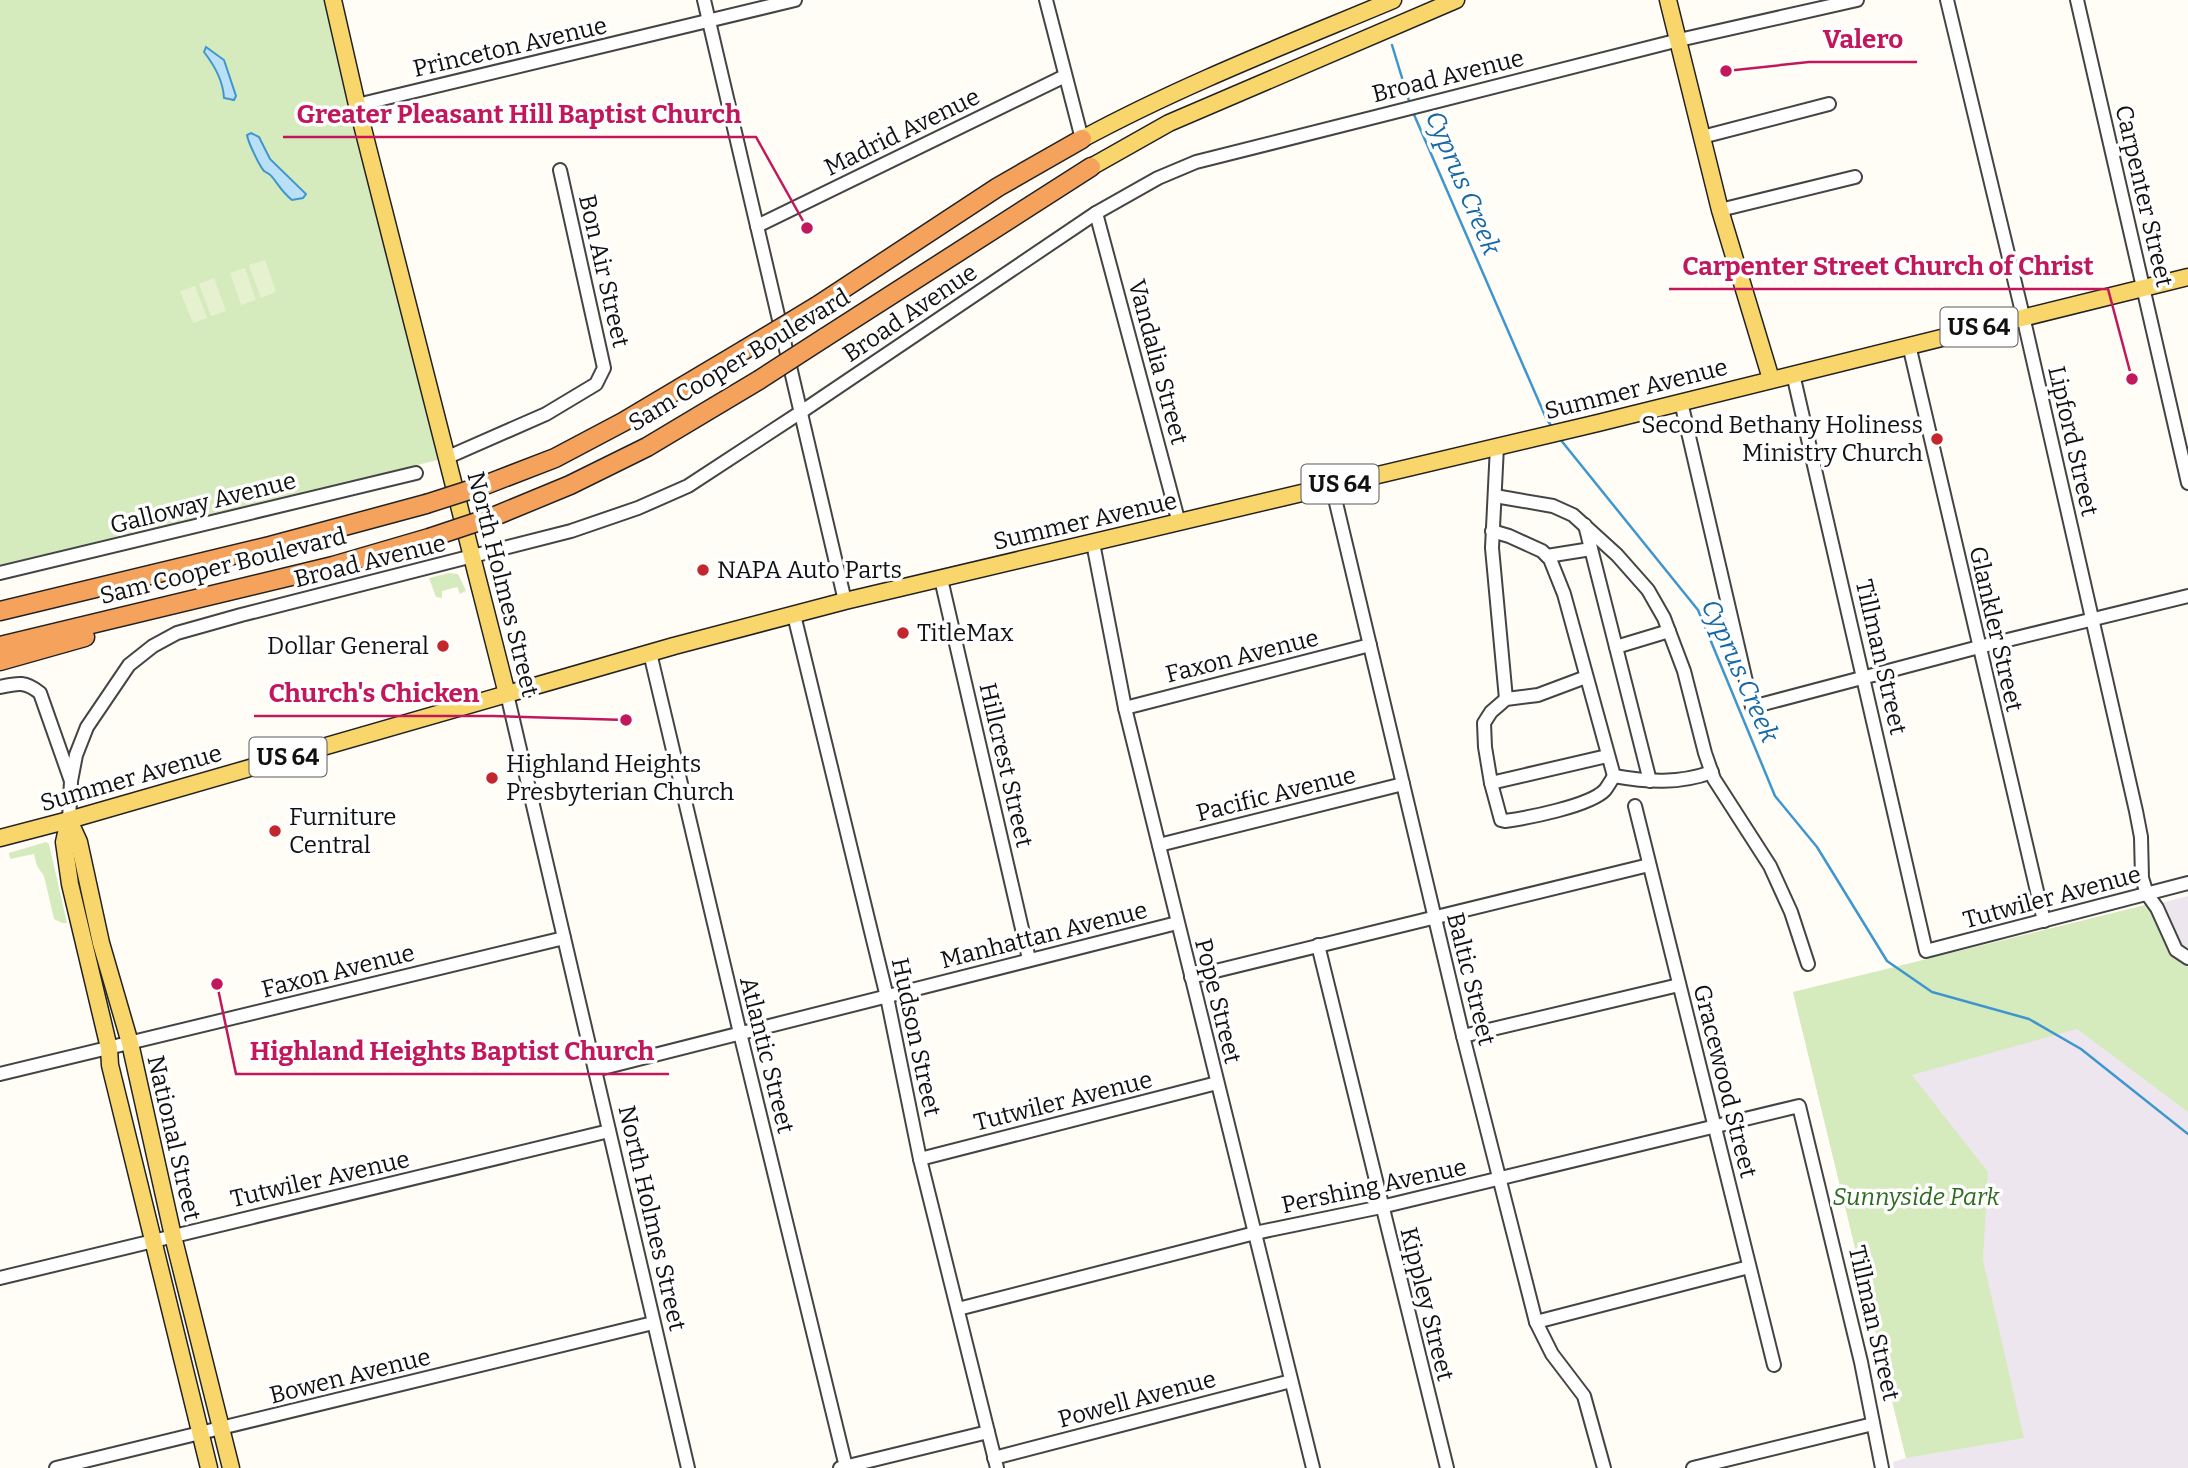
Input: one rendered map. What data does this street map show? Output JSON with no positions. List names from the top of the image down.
{
  "streets": {
    "highway": ["Sam Cooper Boulevard"],
    "main road": [
      "US 64",
      "Summer Avenue",
      "North Holmes Street",
      "National Street"
    ],
    "street": [
      "Princeton Avenue",
      "Broad Avenue",
      "Madrid Avenue",
      "Carpenter Street",
      "Bon Air Street",
      "Vandalia Street",
      "Lipford Street",
      "Galloway Avenue",
      "Glankler Street",
      "Faxon Avenue",
      "Tillman Street",
      "Hillcrest Street",
      "Pacific Avenue",
      "Tutwiler Avenue",
      "Manhattan Avenue",
      "Baltic Street",
      "Pope Street",
      "Hudson Street",
      "Atlantic Street",
      "Gracewood Street",
      "Pershing Avenue",
      "Kippley Street",
      "Bowen Avenue",
      "Powell Avenue"
    ]
  },
  "crossings": [
    ["Princeton Avenue", "North Holmes Street"],
    ["Broad Avenue", "Vandalia Street"],
    ["Broad Avenue", "North Holmes Street"],
    ["Broad Avenue", "National Street"],
    ["Carpenter Street", "Summer Avenue"],
    ["Bon Air Street", "North Holmes Street"],
    ["Vandalia Street", "Summer Avenue"],
    ["Summer Avenue", "Lipford Street"],
    ["Summer Avenue", "North Holmes Street"],
    ["Summer Avenue", "Glankler Street"],
    ["Summer Avenue", "Tillman Street"],
    ["Summer Avenue", "Hillcrest Street"],
    ["Summer Avenue", "Baltic Street"],
    ["Summer Avenue", "Pope Street"],
    ["Summer Avenue", "Hudson Street"],
    ["Summer Avenue", "Atlantic Street"],
    ["Summer Avenue", "National Street"],
    ["Lipford Street", "Tutwiler Avenue"],
    ["North Holmes Street", "Faxon Avenue"],
    ["North Holmes Street", "Tutwiler Avenue"],
    ["North Holmes Street", "Manhattan Avenue"],
    ["North Holmes Street", "Bowen Avenue"],
    ["Glankler Street", "Tutwiler Avenue"],
    ["Faxon Avenue", "Baltic Street"],
    ["Faxon Avenue", "Pope Street"],
    ["Faxon Avenue", "National Street"],
    ["Tillman Street", "Tutwiler Avenue"],
    ["Tillman Street", "Pershing Avenue"],
    ["Hillcrest Street", "Manhattan Avenue"],
    ["Pacific Avenue", "Baltic Street"],
    ["Pacific Avenue", "Pope Street"],
    ["Tutwiler Avenue", "Pope Street"],
    ["Tutwiler Avenue", "Hudson Street"],
    ["Tutwiler Avenue", "National Street"],
    ["Manhattan Avenue", "Pope Street"],
    ["Manhattan Avenue", "Hudson Street"],
    ["Manhattan Avenue", "Atlantic Street"],
    ["Baltic Street", "Pershing Avenue"],
    ["Pope Street", "Pershing Avenue"],
    ["Pope Street", "Powell Avenue"],
    ["Hudson Street", "Pershing Avenue"],
    ["Hudson Street", "Powell Avenue"],
    ["Gracewood Street", "Pershing Avenue"],
    ["National Street", "Bowen Avenue"],
    ["Pershing Avenue", "Kippley Street"]
  ],
  "water": ["Cyprus Creek"],
  "parks": ["Sunnyside Park"],
  "places": [
    "Valero",
    "Greater Pleasant Hill Baptist Church",
    "Carpenter Street Church of Christ",
    "Second Bethany Holiness Ministry Church",
    "NAPA Auto Parts",
    "TitleMax",
    "Dollar General",
    "Church's Chicken",
    "Highland Heights Presbyterian Church",
    "Furniture Central",
    "Highland Heights Baptist Church"
  ]
}
